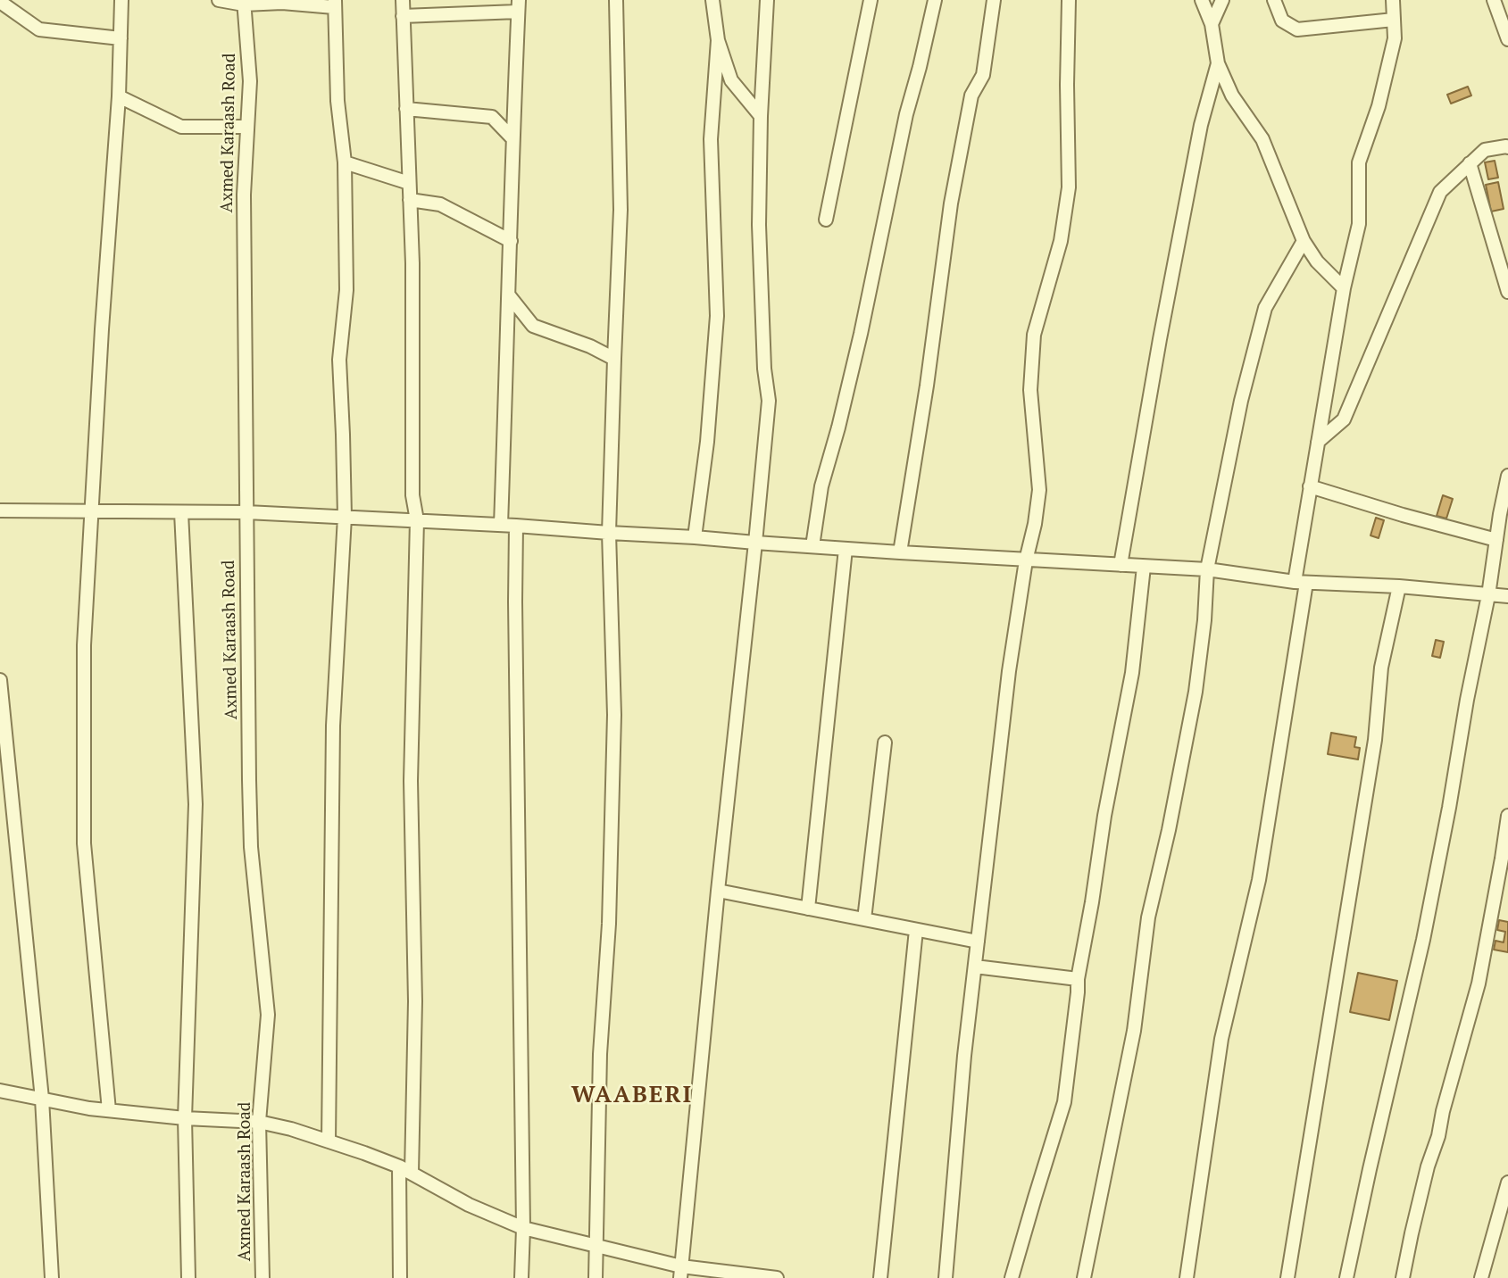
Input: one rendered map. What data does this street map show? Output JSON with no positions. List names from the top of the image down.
{
  "streets": {
    "street": ["Axmed Karaash Road"]
  },
  "districts": ["WAABERI"]
}
